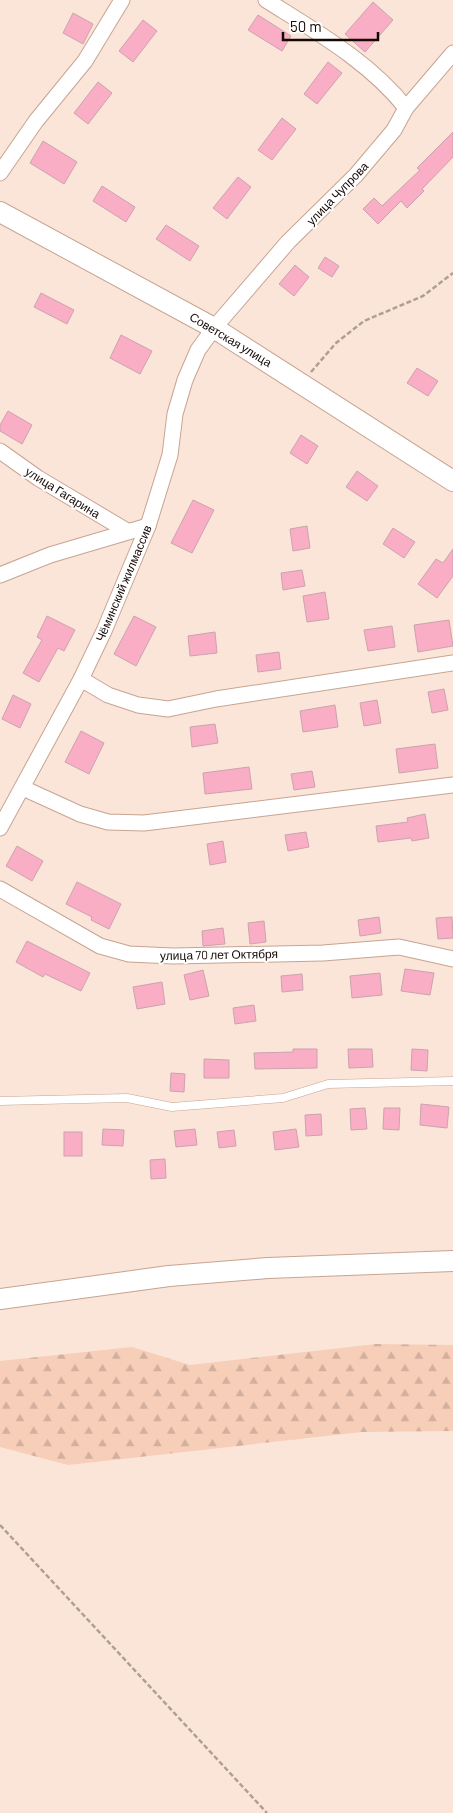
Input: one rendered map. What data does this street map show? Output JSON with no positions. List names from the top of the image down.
{
  "streets": {
    "main road": ["Советская улица"],
    "street": [
      "улица Чупрова",
      "улица Гагарина",
      "Чёминский жилмассив",
      "улица 70 лет Октября"
    ]
  },
  "crossings": [
    ["улица Чупрова", "Советская улица"],
    ["улица Чупрова", "Чёминский жилмассив"],
    ["Советская улица", "Чёминский жилмассив"]
  ],
  "scale_bar": "50 m"
}
